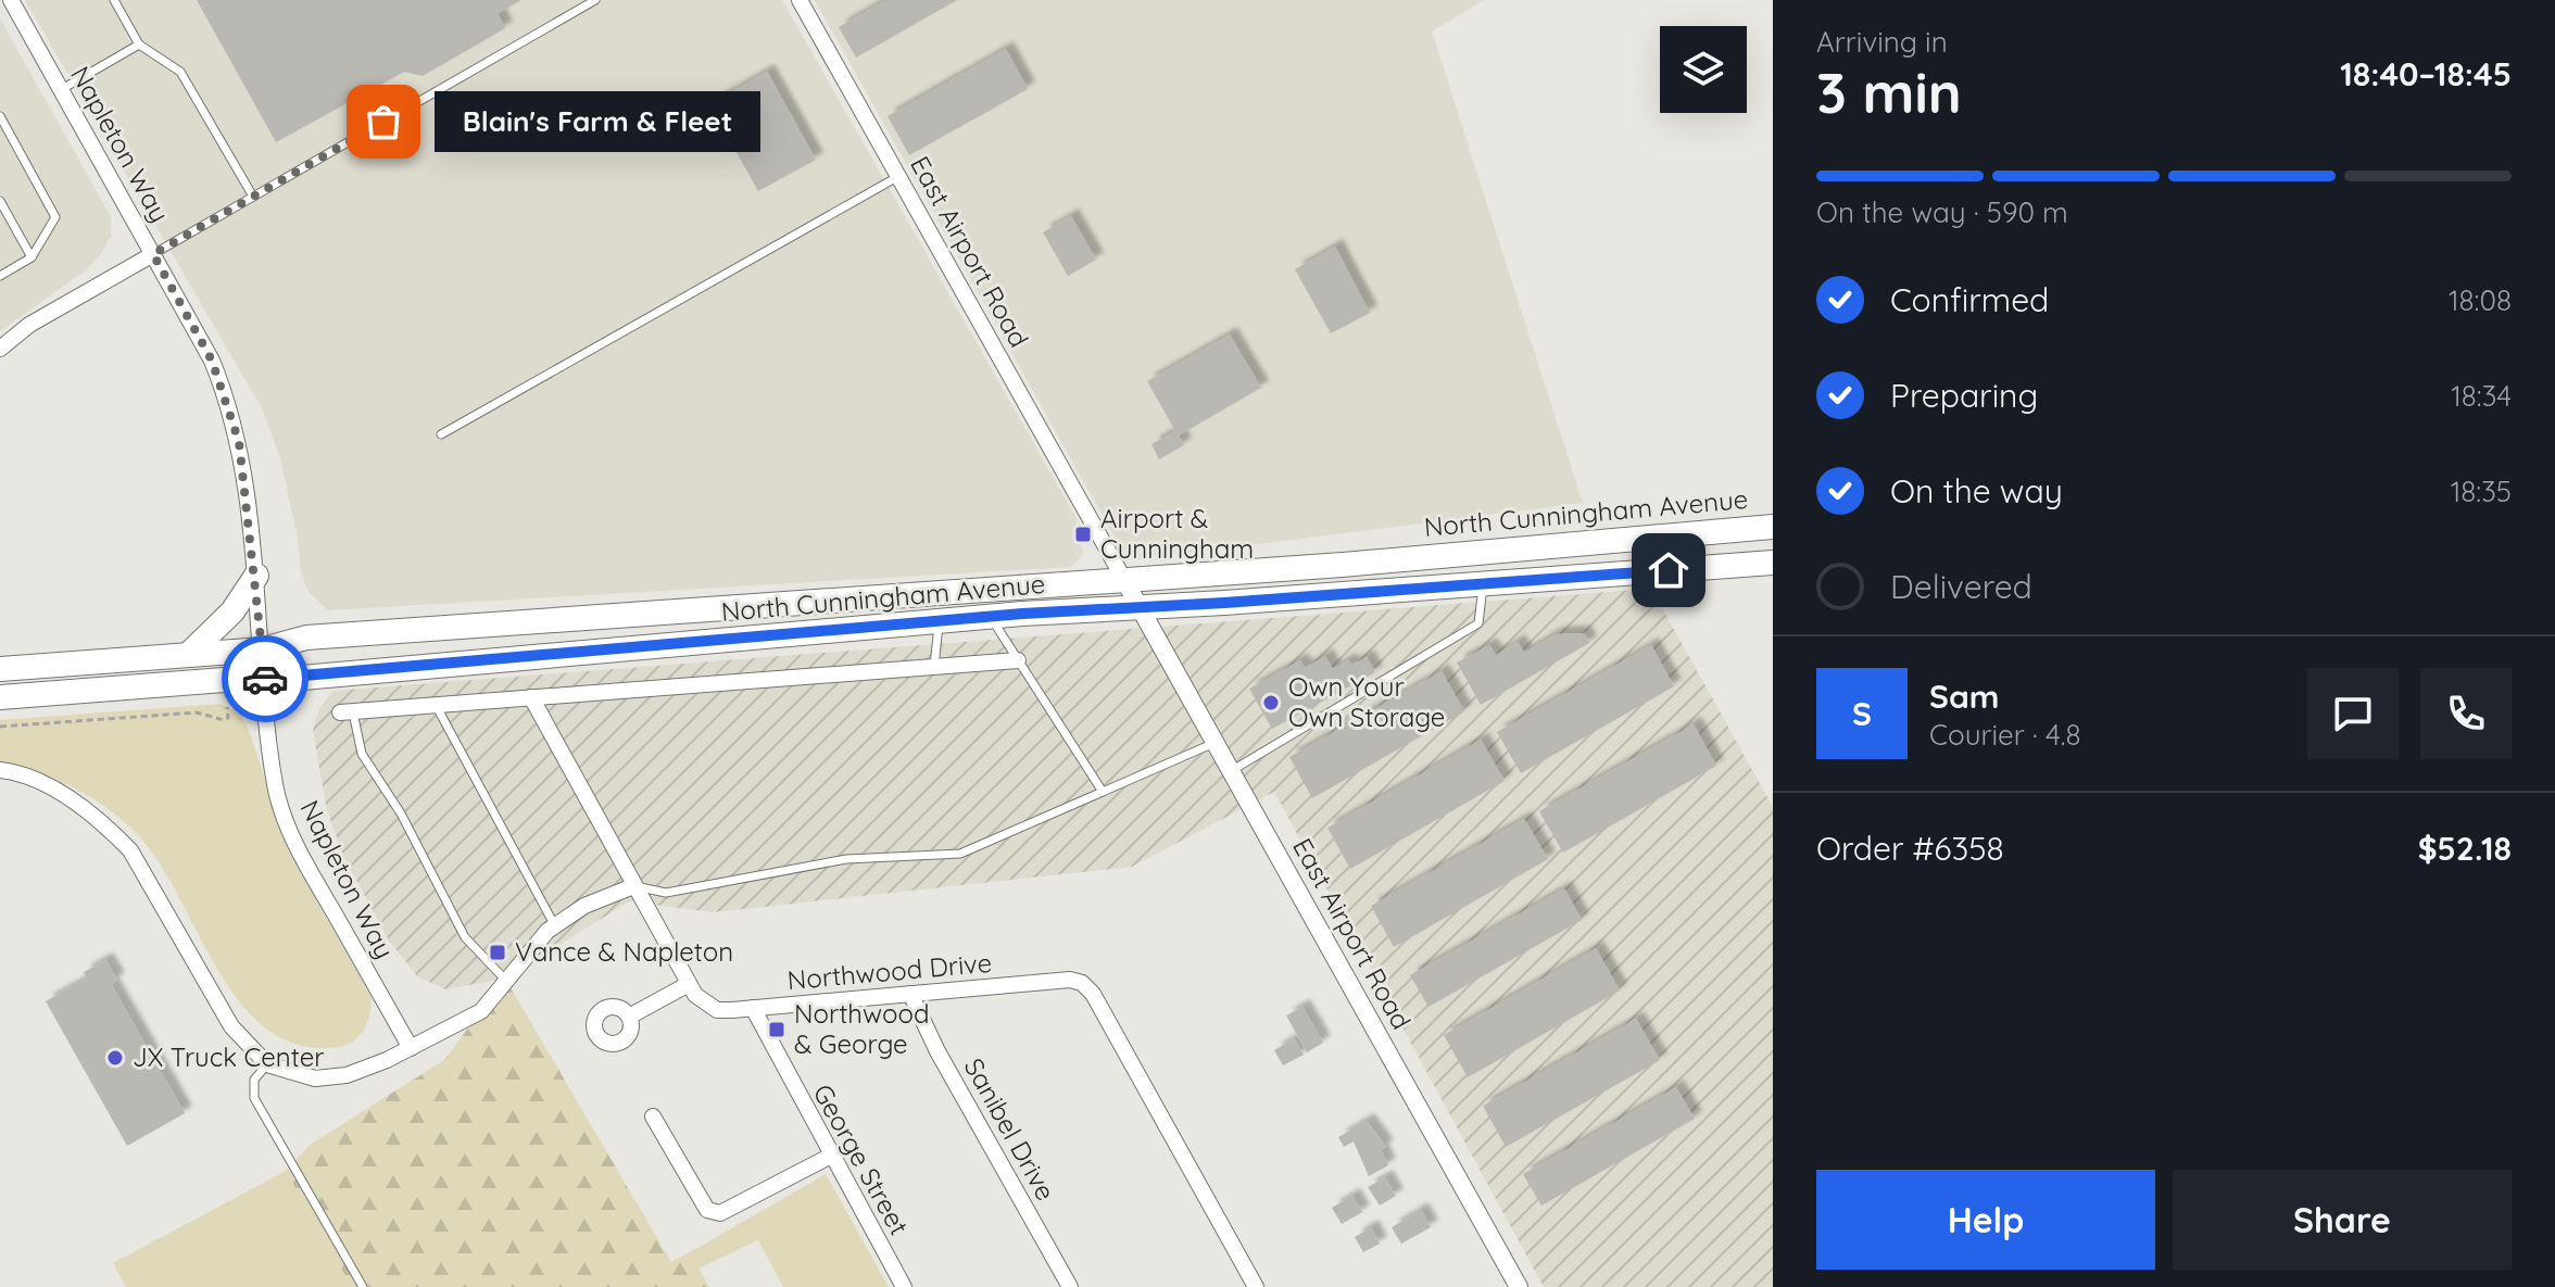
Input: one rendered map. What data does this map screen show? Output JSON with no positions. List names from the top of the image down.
{
  "streets": {
    "main road": ["North Cunningham Avenue"],
    "street": [
      "Napleton Way",
      "East Airport Road",
      "Northwood Drive",
      "Sanibel Drive",
      "George Street"
    ]
  },
  "crossings": [
    ["Napleton Way", "North Cunningham Avenue"],
    ["East Airport Road", "North Cunningham Avenue"],
    ["Northwood Drive", "Sanibel Drive"],
    ["Northwood Drive", "George Street"]
  ],
  "places": {
    "other": ["Blain's Farm & Fleet", "Own Your Own Storage", "JX Truck Center"],
    "transit": ["Airport & Cunningham", "Vance & Napleton", "Northwood & George"]
  },
  "page": {
    "heading": ["3 min", "Arriving in", "18:40–18:45"],
    "panel": [
      "Sam",
      "Courier · 4.8",
      "Order #6358",
      "$52.18"
    ],
    "bubble": "Blain's Farm & Fleet",
    "bar": "On the way · 590 m",
    "list": [
      ["Confirmed", "18:08"],
      ["Preparing", "18:34"],
      ["On the way", "18:35"],
      "Delivered"
    ],
    "round": "S",
    "buttons": ["Help", "Share"]
  }
}
